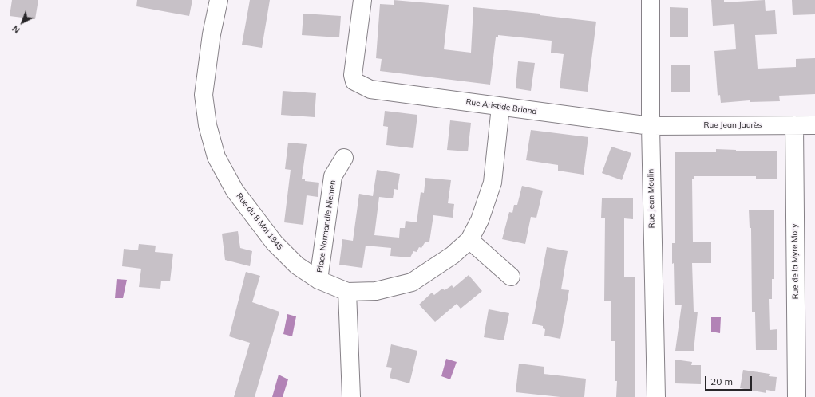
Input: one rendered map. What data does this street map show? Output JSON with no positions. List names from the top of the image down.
{
  "streets": {
    "street": [
      "Rue Aristide Briand",
      "Rue Jean Jaurès",
      "Rue Jean Moulin",
      "Rue du 8 Mai 1945",
      "Place Normandie Niemen",
      "Rue de la Myre Mory"
    ]
  },
  "crossings": [
    ["Rue Aristide Briand", "Rue Jean Jaurès"],
    ["Rue Aristide Briand", "Rue Jean Moulin"],
    ["Rue Aristide Briand", "Rue du 8 Mai 1945"],
    ["Rue Jean Jaurès", "Rue Jean Moulin"],
    ["Rue Jean Jaurès", "Rue de la Myre Mory"],
    ["Rue du 8 Mai 1945", "Place Normandie Niemen"]
  ],
  "scale_bar": "20 m",
  "north": "bottom left"
}
